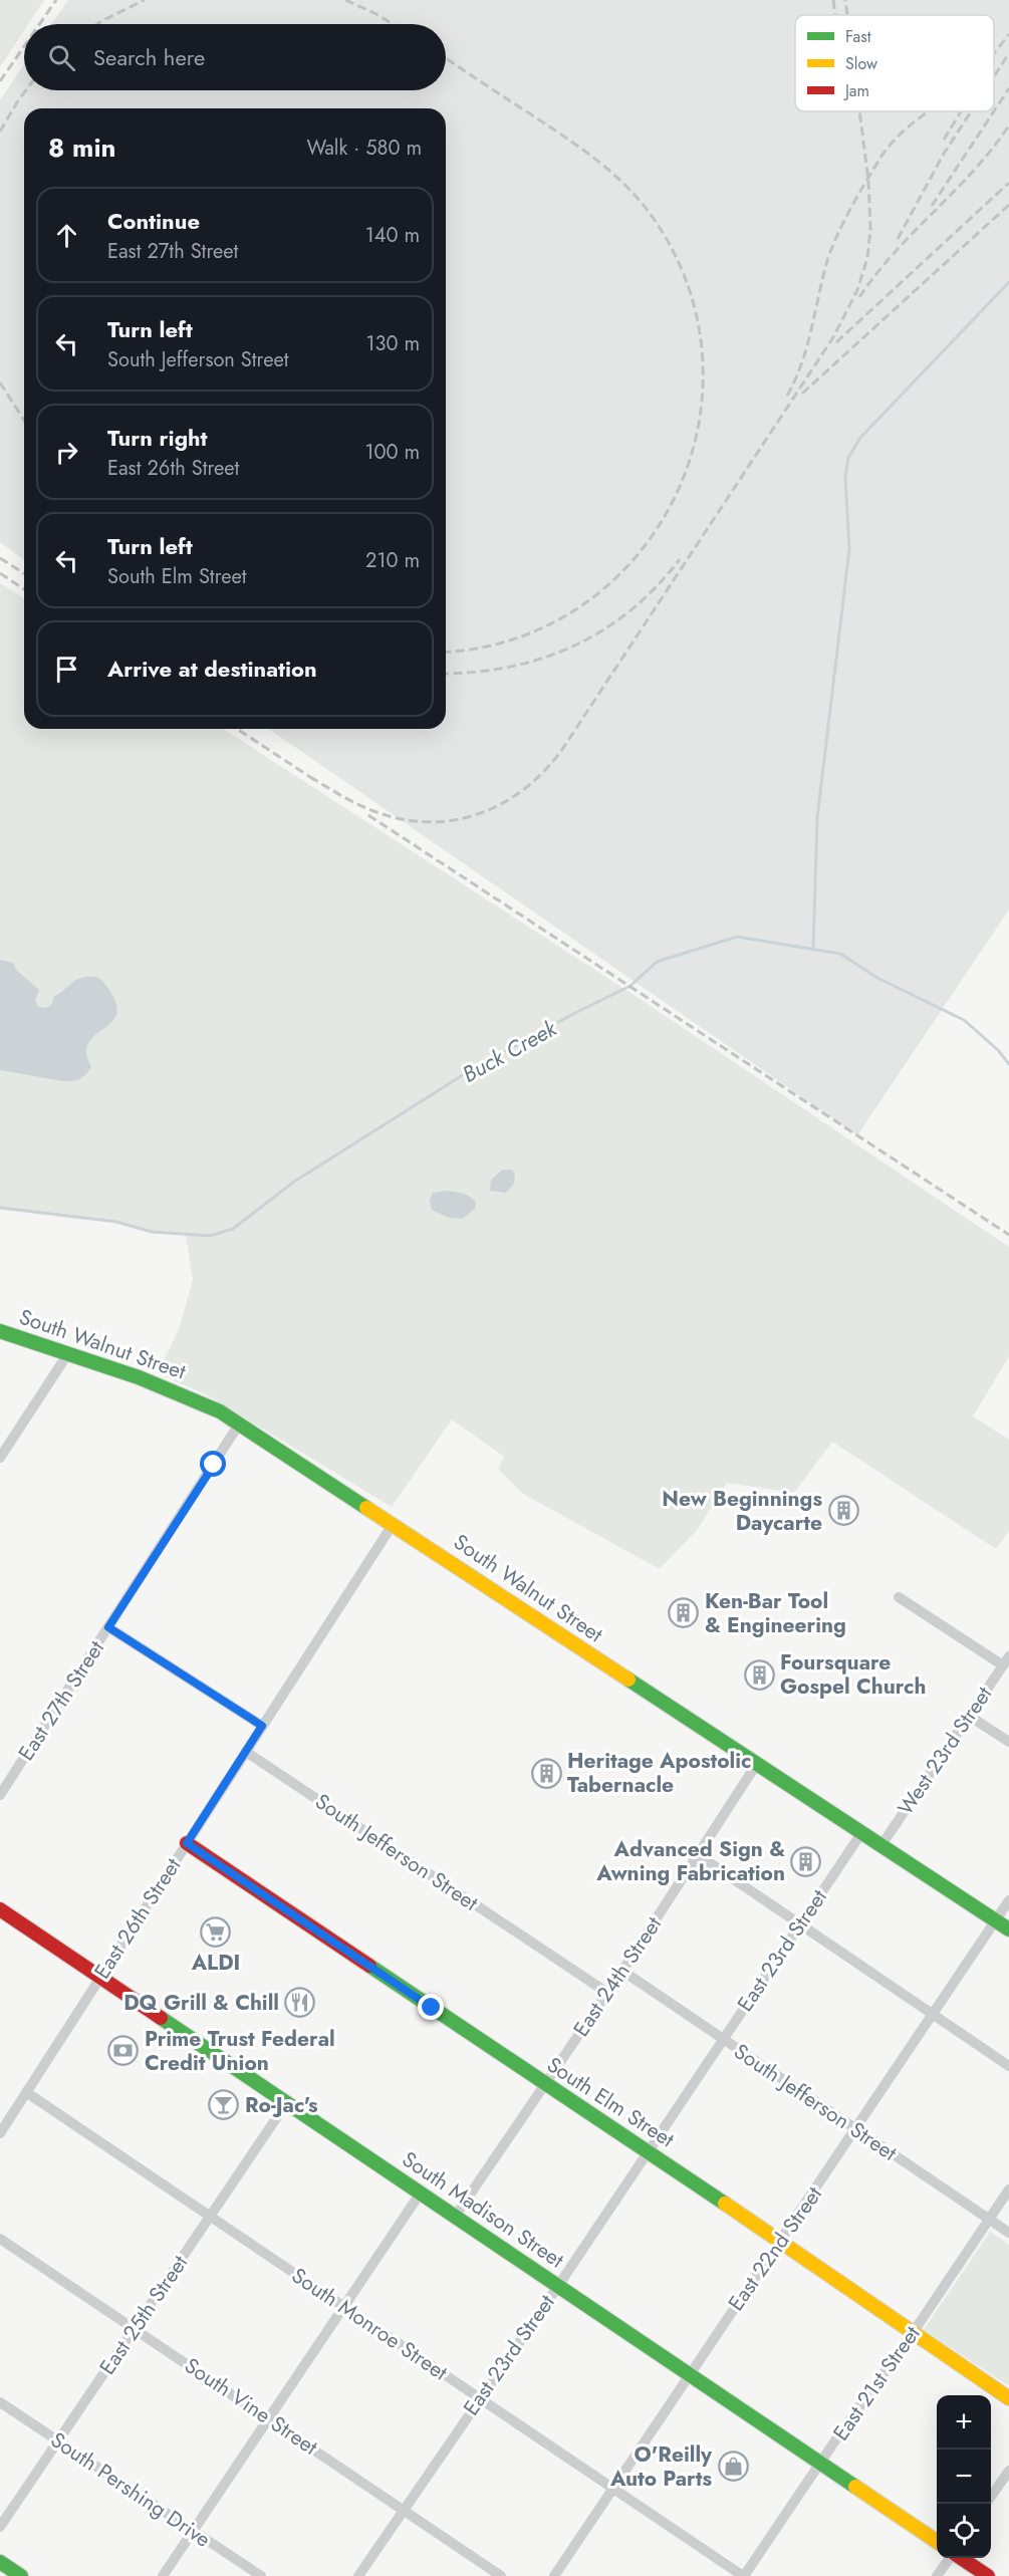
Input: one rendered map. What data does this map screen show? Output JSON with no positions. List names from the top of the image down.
{
  "streets": {
    "main road": ["South Walnut Street", "South Elm Street", "South Madison Street"],
    "street": [
      "East 27th Street",
      "West 23rd Street",
      "South Jefferson Street",
      "East 26th Street",
      "East 23rd Street",
      "East 24th Street",
      "East 22nd Street",
      "East 25th Street",
      "South Monroe Street",
      "East 21st Street",
      "South Vine Street",
      "South Pershing Drive"
    ]
  },
  "crossings": [
    ["South Walnut Street", "East 27th Street"],
    ["South Walnut Street", "West 23rd Street"],
    ["South Walnut Street", "East 26th Street"],
    ["South Walnut Street", "East 23rd Street"],
    ["South Walnut Street", "East 24th Street"],
    ["South Walnut Street", "East 22nd Street"],
    ["South Jefferson Street", "East 26th Street"],
    ["South Jefferson Street", "East 23rd Street"],
    ["South Jefferson Street", "East 24th Street"],
    ["South Jefferson Street", "East 22nd Street"],
    ["South Jefferson Street", "East 21st Street"],
    ["East 26th Street", "South Elm Street"],
    ["East 26th Street", "South Madison Street"],
    ["East 26th Street", "South Monroe Street"],
    ["East 23rd Street", "South Elm Street"],
    ["East 23rd Street", "South Madison Street"],
    ["East 23rd Street", "South Monroe Street"],
    ["East 23rd Street", "South Vine Street"],
    ["East 24th Street", "South Elm Street"],
    ["East 24th Street", "South Madison Street"],
    ["South Elm Street", "East 22nd Street"],
    ["South Elm Street", "East 21st Street"],
    ["South Madison Street", "East 22nd Street"],
    ["South Madison Street", "East 25th Street"],
    ["South Madison Street", "East 21st Street"],
    ["East 22nd Street", "South Monroe Street"],
    ["East 25th Street", "South Monroe Street"],
    ["East 25th Street", "South Vine Street"],
    ["East 25th Street", "South Pershing Drive"],
    ["South Monroe Street", "East 21st Street"]
  ],
  "water": ["Buck Creek"],
  "places": {
    "building": [
      "New Beginnings Daycarte",
      "Ken-Bar Tool & Engineering",
      "Foursquare Gospel Church",
      "Heritage Apostolic Tabernacle",
      "Advanced Sign & Awning Fabrication"
    ],
    "supermarket": ["ALDI"],
    "restaurant": ["DQ Grill & Chill"],
    "bank": ["Prime Trust Federal Credit Union"],
    "bar": ["Ro-Jac's"],
    "shop": ["O'Reilly Auto Parts"]
  },
  "legend": ["Fast", "Slow", "Jam"],
  "page": {
    "search": "Search here",
    "heading": ["8 min", "Walk · 580 m"],
    "list": [
      ["Continue", "East 27th Street", "140 m"],
      ["Turn left", "South Jefferson Street", "130 m"],
      ["Turn right", "East 26th Street", "100 m"],
      ["Turn left", "South Elm Street", "210 m"],
      "Arrive at destination"
    ],
    "map_buttons": ["+", "−"]
  }
}
